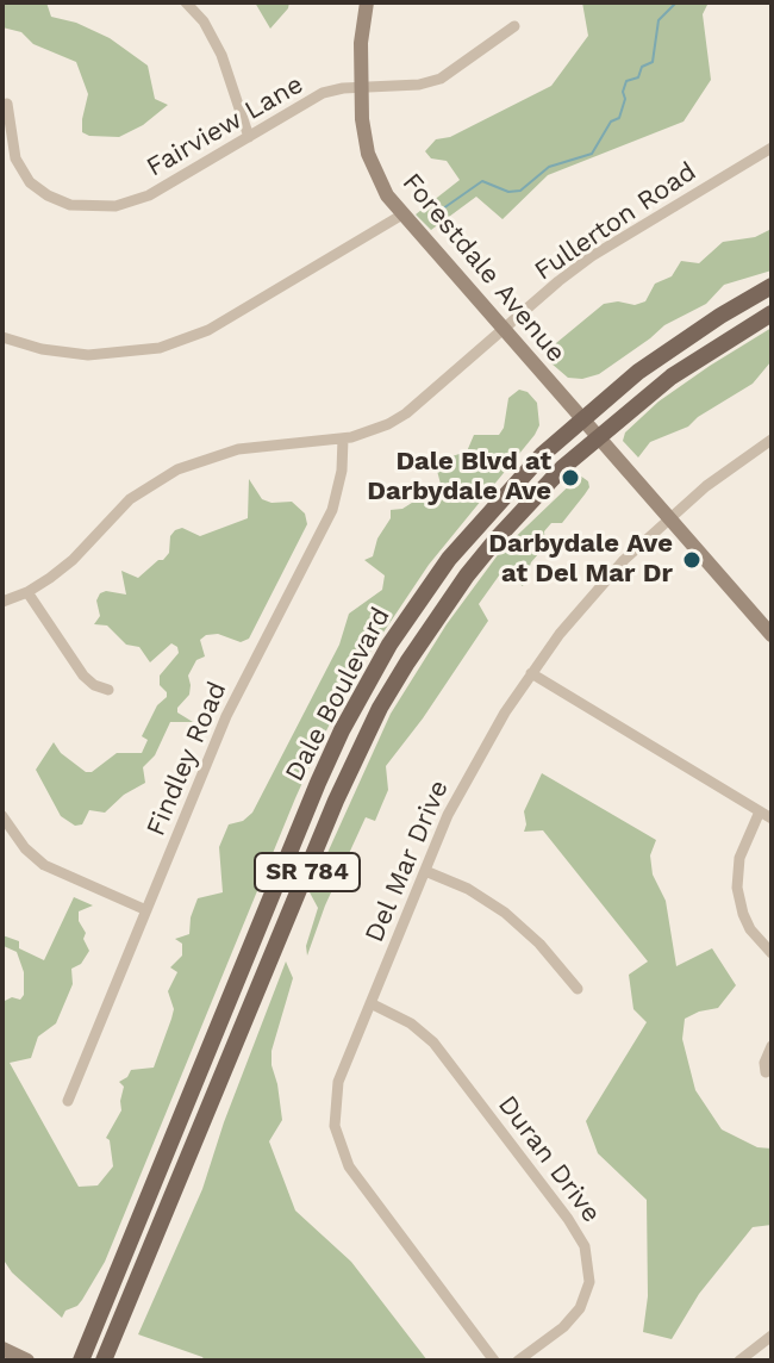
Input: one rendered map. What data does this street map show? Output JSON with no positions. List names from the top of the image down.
{
  "streets": {
    "main road": ["Dale Boulevard", "SR 784"],
    "street": [
      "Fairview Lane",
      "Fullerton Road",
      "Forestdale Avenue",
      "Findley Road",
      "Del Mar Drive",
      "Duran Drive"
    ]
  },
  "crossings": [
    ["Fairview Lane", "Forestdale Avenue"],
    ["Fullerton Road", "Forestdale Avenue"],
    ["Fullerton Road", "Findley Road"],
    ["Forestdale Avenue", "Dale Boulevard"],
    ["Forestdale Avenue", "Del Mar Drive"],
    ["Del Mar Drive", "Duran Drive"]
  ],
  "places": ["Dale Blvd at Darbydale Ave", "Darbydale Ave at Del Mar Dr"]
}
